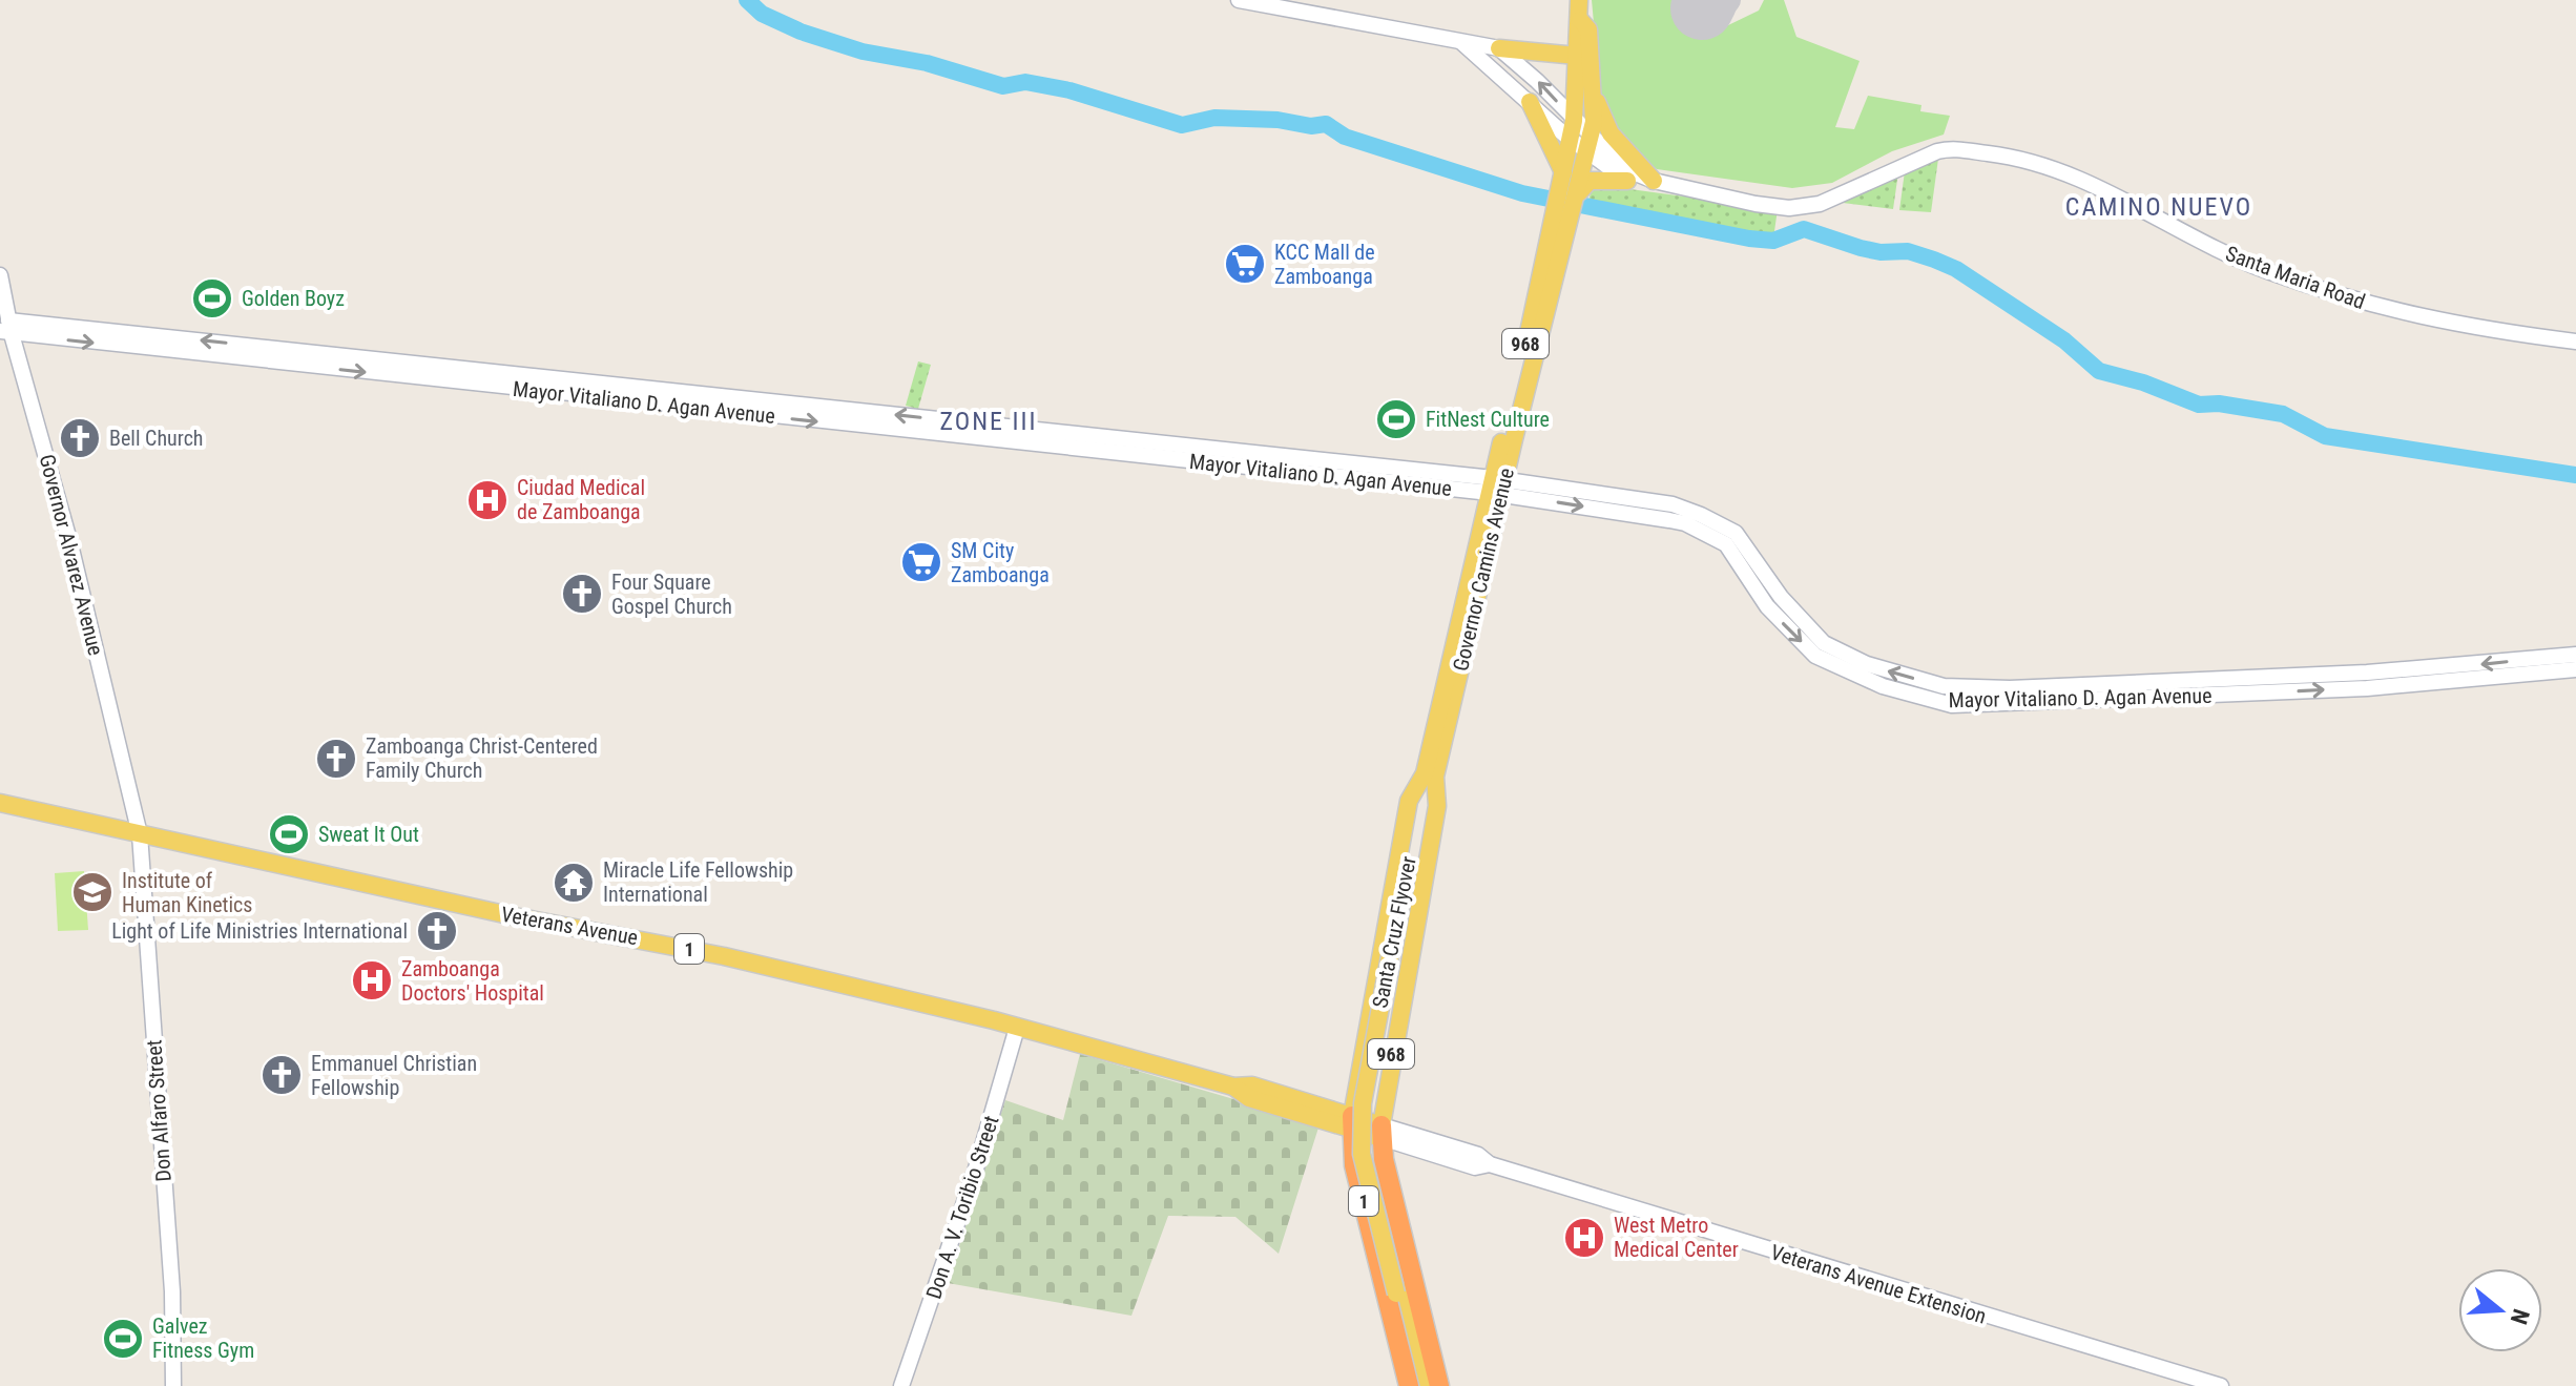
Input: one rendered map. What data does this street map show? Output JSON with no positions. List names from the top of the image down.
{
  "streets": {
    "highway": ["1"],
    "main road": [
      "Santa Maria Road",
      "968",
      "Mayor Vitaliano D. Agan Avenue",
      "Governor Alvarez Avenue",
      "Governor Camins Avenue",
      "Veterans Avenue",
      "Santa Cruz Flyover",
      "Don Alfaro Street",
      "Don A. V. Toribio Street",
      "Veterans Avenue Extension"
    ]
  },
  "crossings": [
    ["Mayor Vitaliano D. Agan Avenue", "Governor Alvarez Avenue"],
    ["Mayor Vitaliano D. Agan Avenue", "Governor Camins Avenue"],
    ["Governor Alvarez Avenue", "Veterans Avenue"],
    ["Governor Alvarez Avenue", "Don Alfaro Street"],
    ["Governor Camins Avenue", "Veterans Avenue"],
    ["Governor Camins Avenue", "Santa Cruz Flyover"],
    ["Governor Camins Avenue", "1"],
    ["Governor Camins Avenue", "Veterans Avenue Extension"],
    ["Veterans Avenue", "1"],
    ["Veterans Avenue", "Don Alfaro Street"],
    ["Veterans Avenue", "Don A. V. Toribio Street"],
    ["1", "Veterans Avenue Extension"]
  ],
  "districts": ["CAMINO NUEVO", "ZONE III"],
  "places": {
    "supermarket": ["KCC Mall de Zamboanga", "SM City Zamboanga"],
    "sports": [
      "Golden Boyz",
      "FitNest Culture",
      "Sweat It Out",
      "Galvez Fitness Gym"
    ],
    "church": [
      "Bell Church",
      "Four Square Gospel Church",
      "Zamboanga Christ-Centered Family Church",
      "Light of Life Ministries International",
      "Emmanuel Christian Fellowship"
    ],
    "hospital": ["Ciudad Medical de Zamboanga", "Zamboanga Doctors' Hospital", "West Metro Medical Center"],
    "temple": ["Miracle Life Fellowship International"],
    "school or university": ["Institute of Human Kinetics"]
  },
  "north": "right"
}
